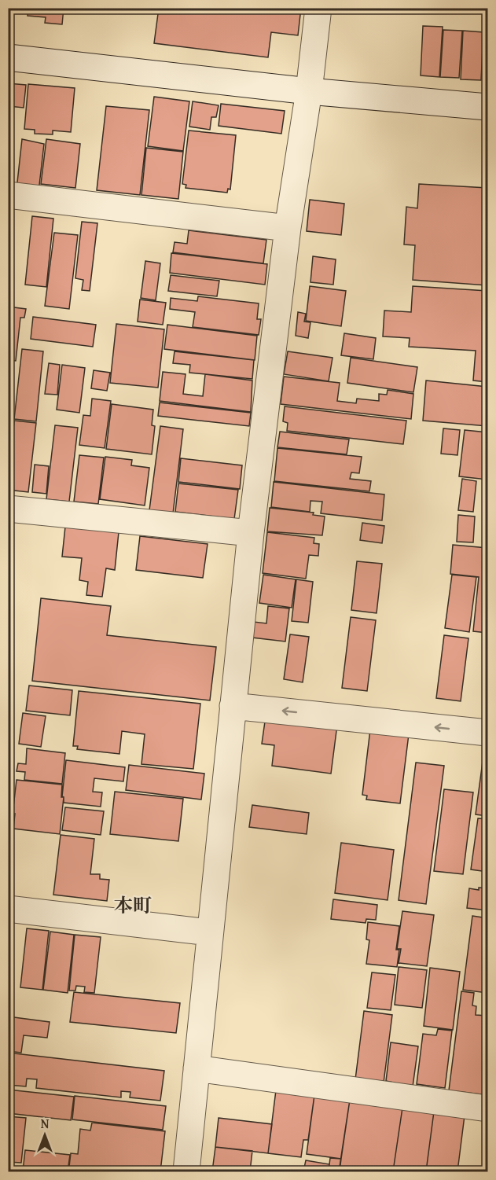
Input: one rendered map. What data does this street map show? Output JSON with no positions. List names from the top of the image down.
{
  "districts": ["本町"],
  "north": "top"
}
